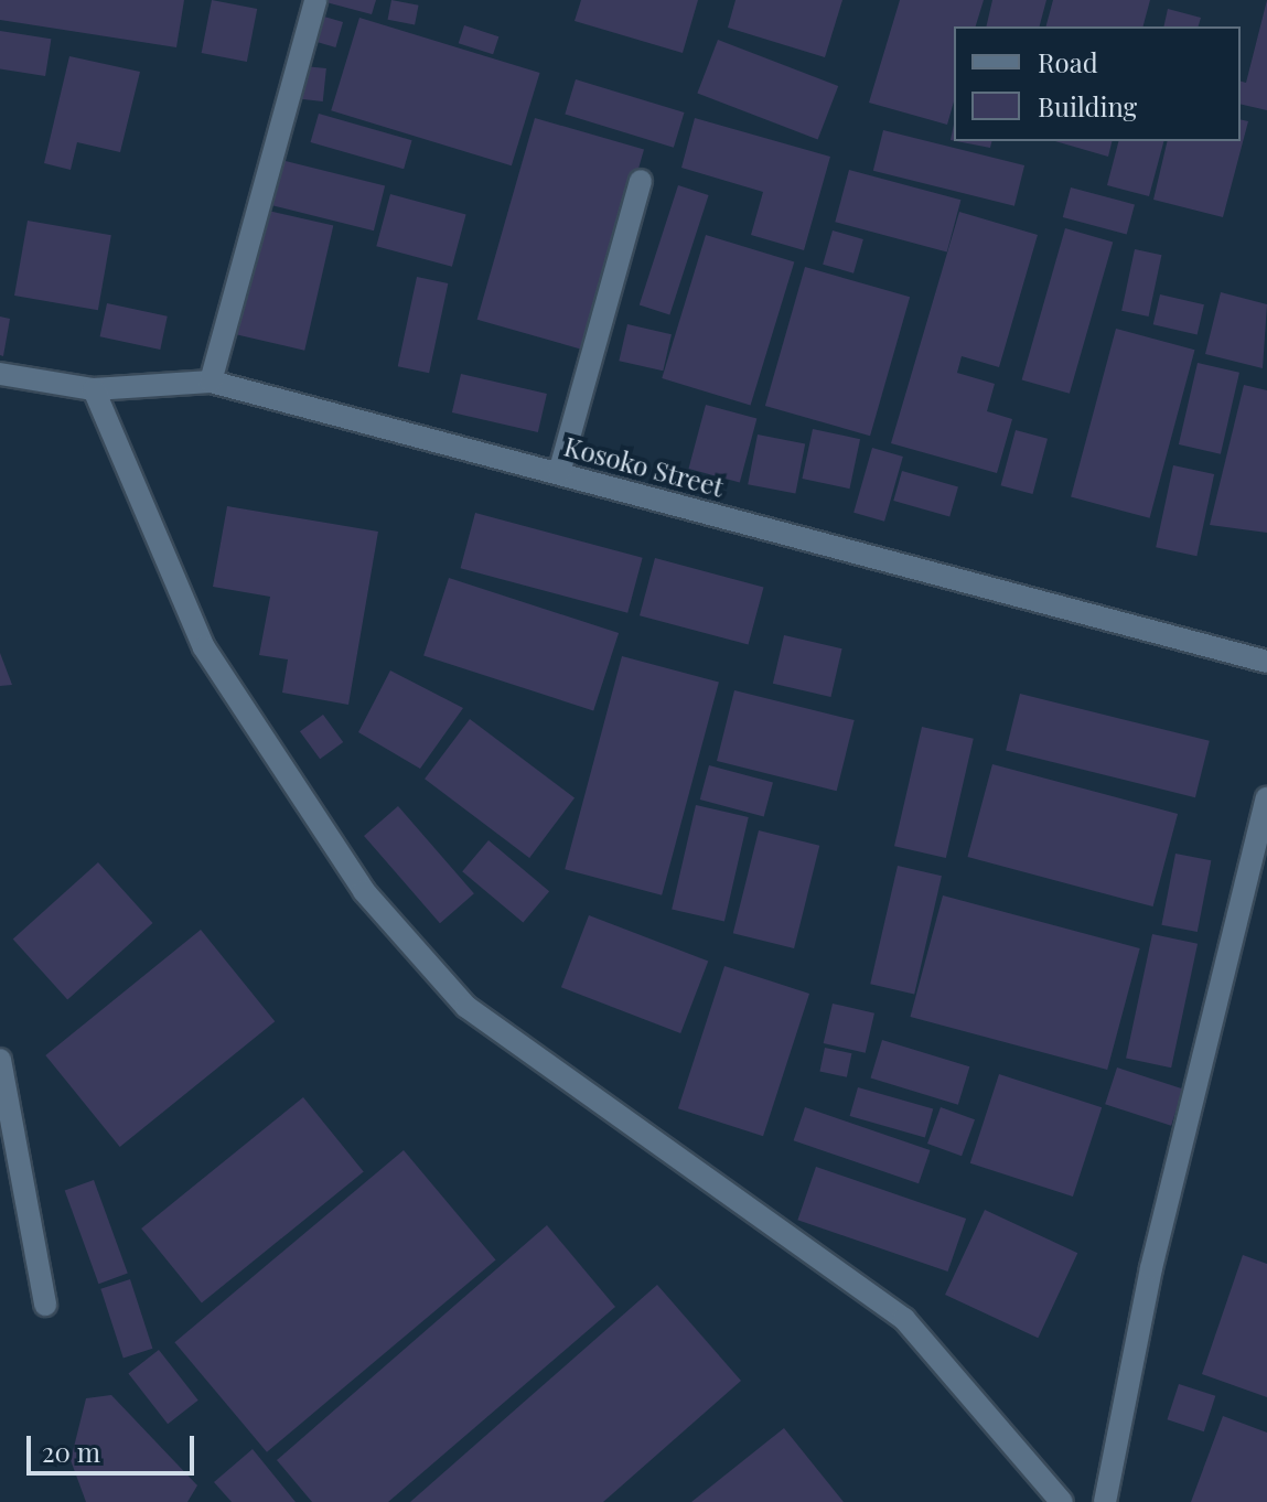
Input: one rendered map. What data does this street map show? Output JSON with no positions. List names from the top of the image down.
{
  "streets": {
    "street": ["Kosoko Street"]
  },
  "legend": ["Road", "Building"],
  "scale_bar": "20 m"
}
